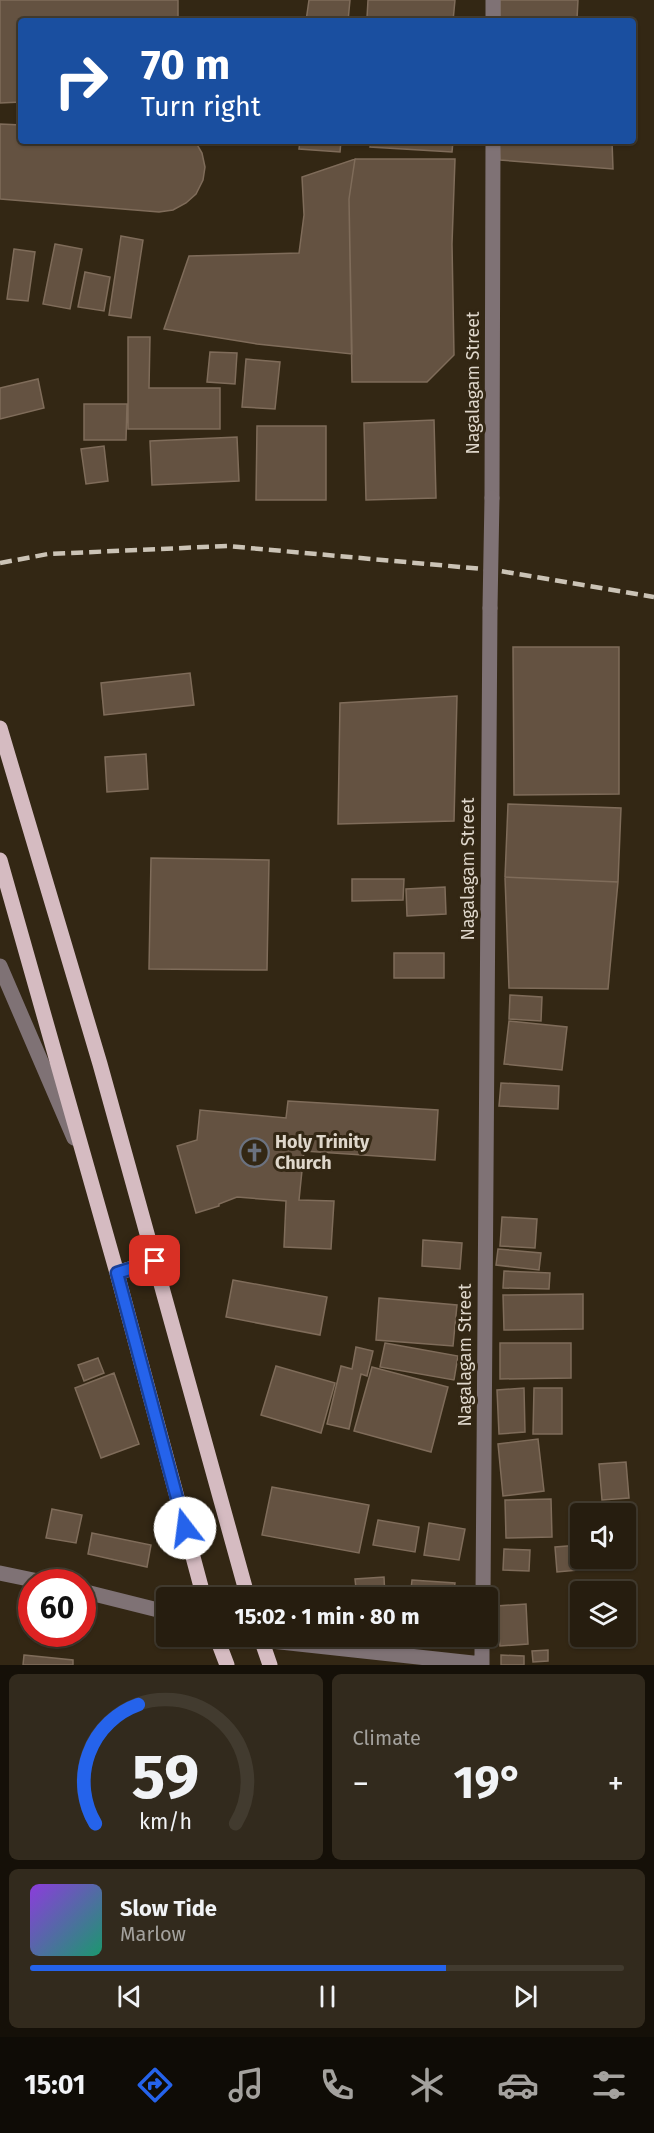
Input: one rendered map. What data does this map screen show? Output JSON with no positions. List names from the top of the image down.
{
  "streets": {
    "street": ["Nagalagam Street"]
  },
  "places": {
    "church": ["Holy Trinity Church"]
  },
  "page": {
    "turn": ["70 m", "Turn right"],
    "limit": "60",
    "trip": "15:02 · 1 min · 80 m",
    "tile": "Climate",
    "heat": ["−", "19°", "+"],
    "song": ["Slow Tide", "Marlow"],
    "tabs": "15:01",
    "gauge": ["59", "km/h"]
  }
}
